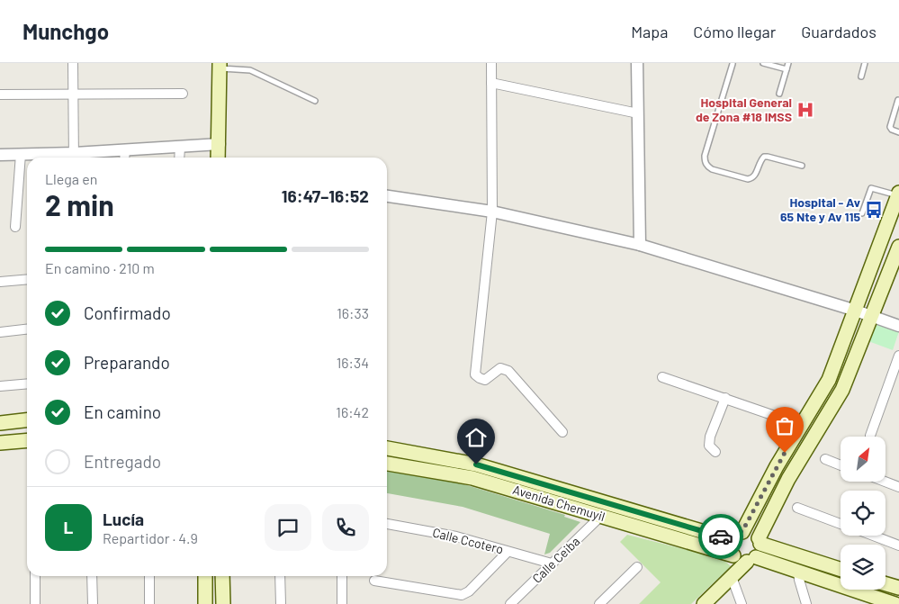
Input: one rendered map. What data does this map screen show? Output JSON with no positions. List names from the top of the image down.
{
  "streets": {
    "main road": ["Avenida Chemuyil"],
    "street": ["Calle Ccotero", "Calle Ceiba"]
  },
  "crossings": [
    ["Avenida Chemuyil", "Calle Ceiba"],
    ["Calle Ccotero", "Calle Ceiba"]
  ],
  "places": {
    "hospital": ["Hospital General de Zona #18 IMSS"],
    "bus stop": ["Hospital - Av 65 Nte y Av 115"]
  },
  "north": "top right",
  "page": {
    "header": "Munchgo",
    "nav": ["Mapa", "Cómo llegar", "Guardados"],
    "heading": ["2 min", "Llega en", "16:47–16:52"],
    "panel": ["Lucía", "Repartidor · 4.9"],
    "bar": "En camino · 210 m",
    "list": [
      ["Confirmado", "16:33"],
      ["Preparando", "16:34"],
      ["En camino", "16:42"],
      "Entregado"
    ],
    "round": "L"
  }
}
